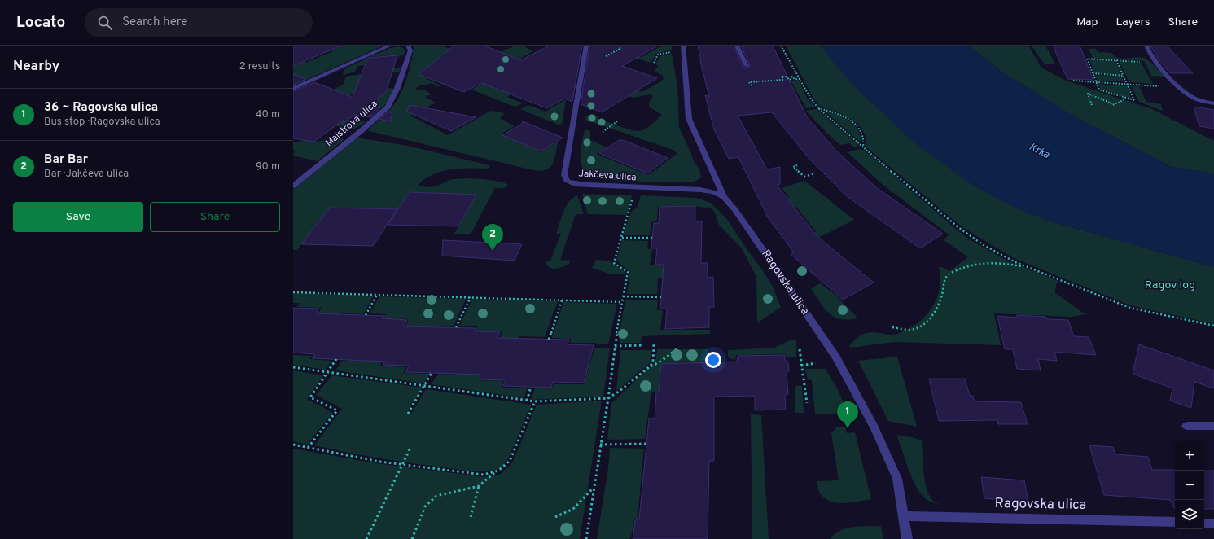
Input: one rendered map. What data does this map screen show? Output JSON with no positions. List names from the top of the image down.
{
  "streets": {
    "street": ["Maistrova ulica", "Jakčeva ulica", "Ragovska ulica"]
  },
  "crossings": [
    ["Jakčeva ulica", "Ragovska ulica"]
  ],
  "water": ["Krka"],
  "parks": ["Ragov log"],
  "page": {
    "header": "Locato",
    "search": "Search here",
    "nav": ["Map", "Layers", "Share"],
    "heading": ["Nearby", "2 results"],
    "list": [
      {
        "mark": "1",
        "name": "36 ~ Ragovska ulica",
        "note": "Bus stop · Ragovska ulica",
        "value": "40 m"
      },
      {
        "mark": "2",
        "name": "Bar Bar",
        "note": "Bar · Jakčeva ulica",
        "value": "90 m"
      }
    ],
    "buttons": ["Save", "Share"],
    "pins": ["2", "1"],
    "map_buttons": ["+", "−"]
  }
}
